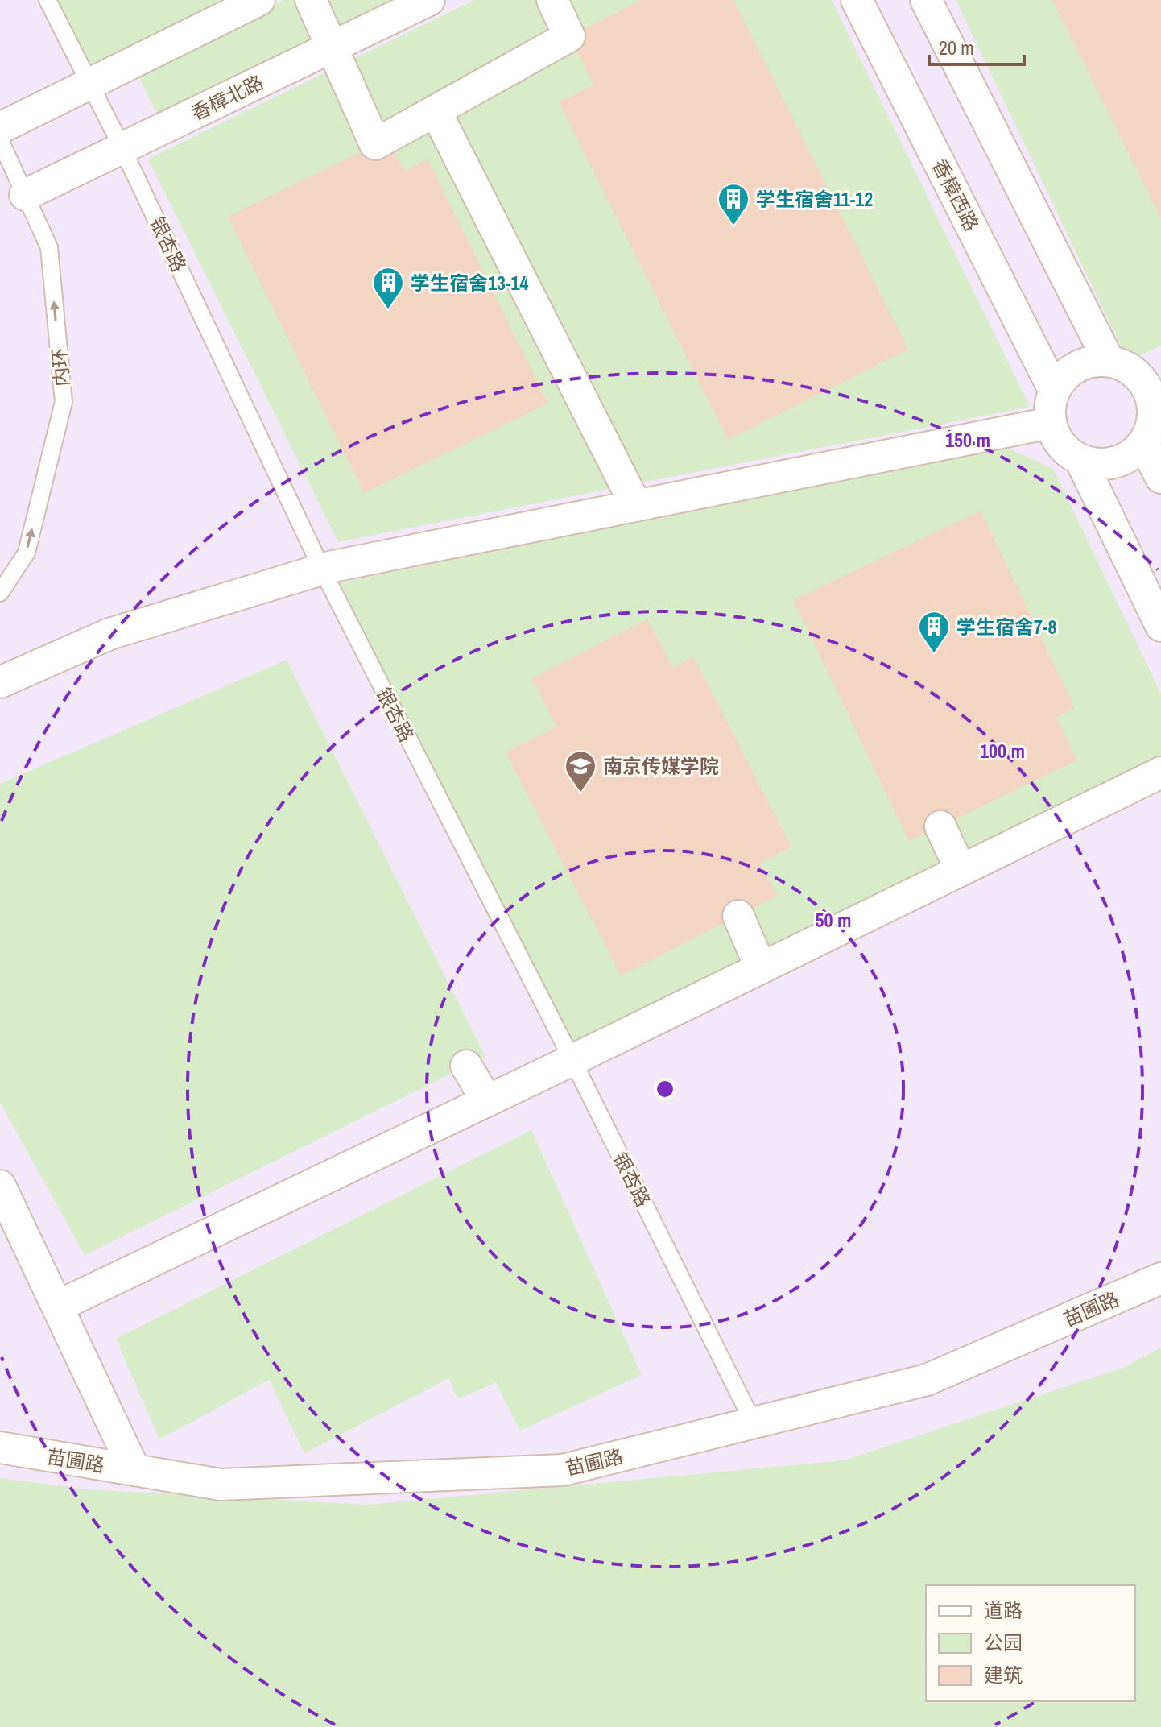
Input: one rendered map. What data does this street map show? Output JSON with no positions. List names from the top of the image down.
{
  "streets": {
    "street": ["香樟北路", "香樟西路", "苗圃路"],
    "lane": ["银杏路", "内环"]
  },
  "crossings": [
    ["香樟北路", "银杏路"],
    ["香樟北路", "内环"],
    ["银杏路", "苗圃路"]
  ],
  "one_way": ["内环"],
  "places": {
    "building": ["学生宿舍11-12", "学生宿舍13-14", "学生宿舍7-8"],
    "school or university": ["南京传媒学院"]
  },
  "legend": ["道路", "公园", "建筑"],
  "scale_bar": "20 m",
  "rings": ["150 m", "100 m", "50 m"]
}
